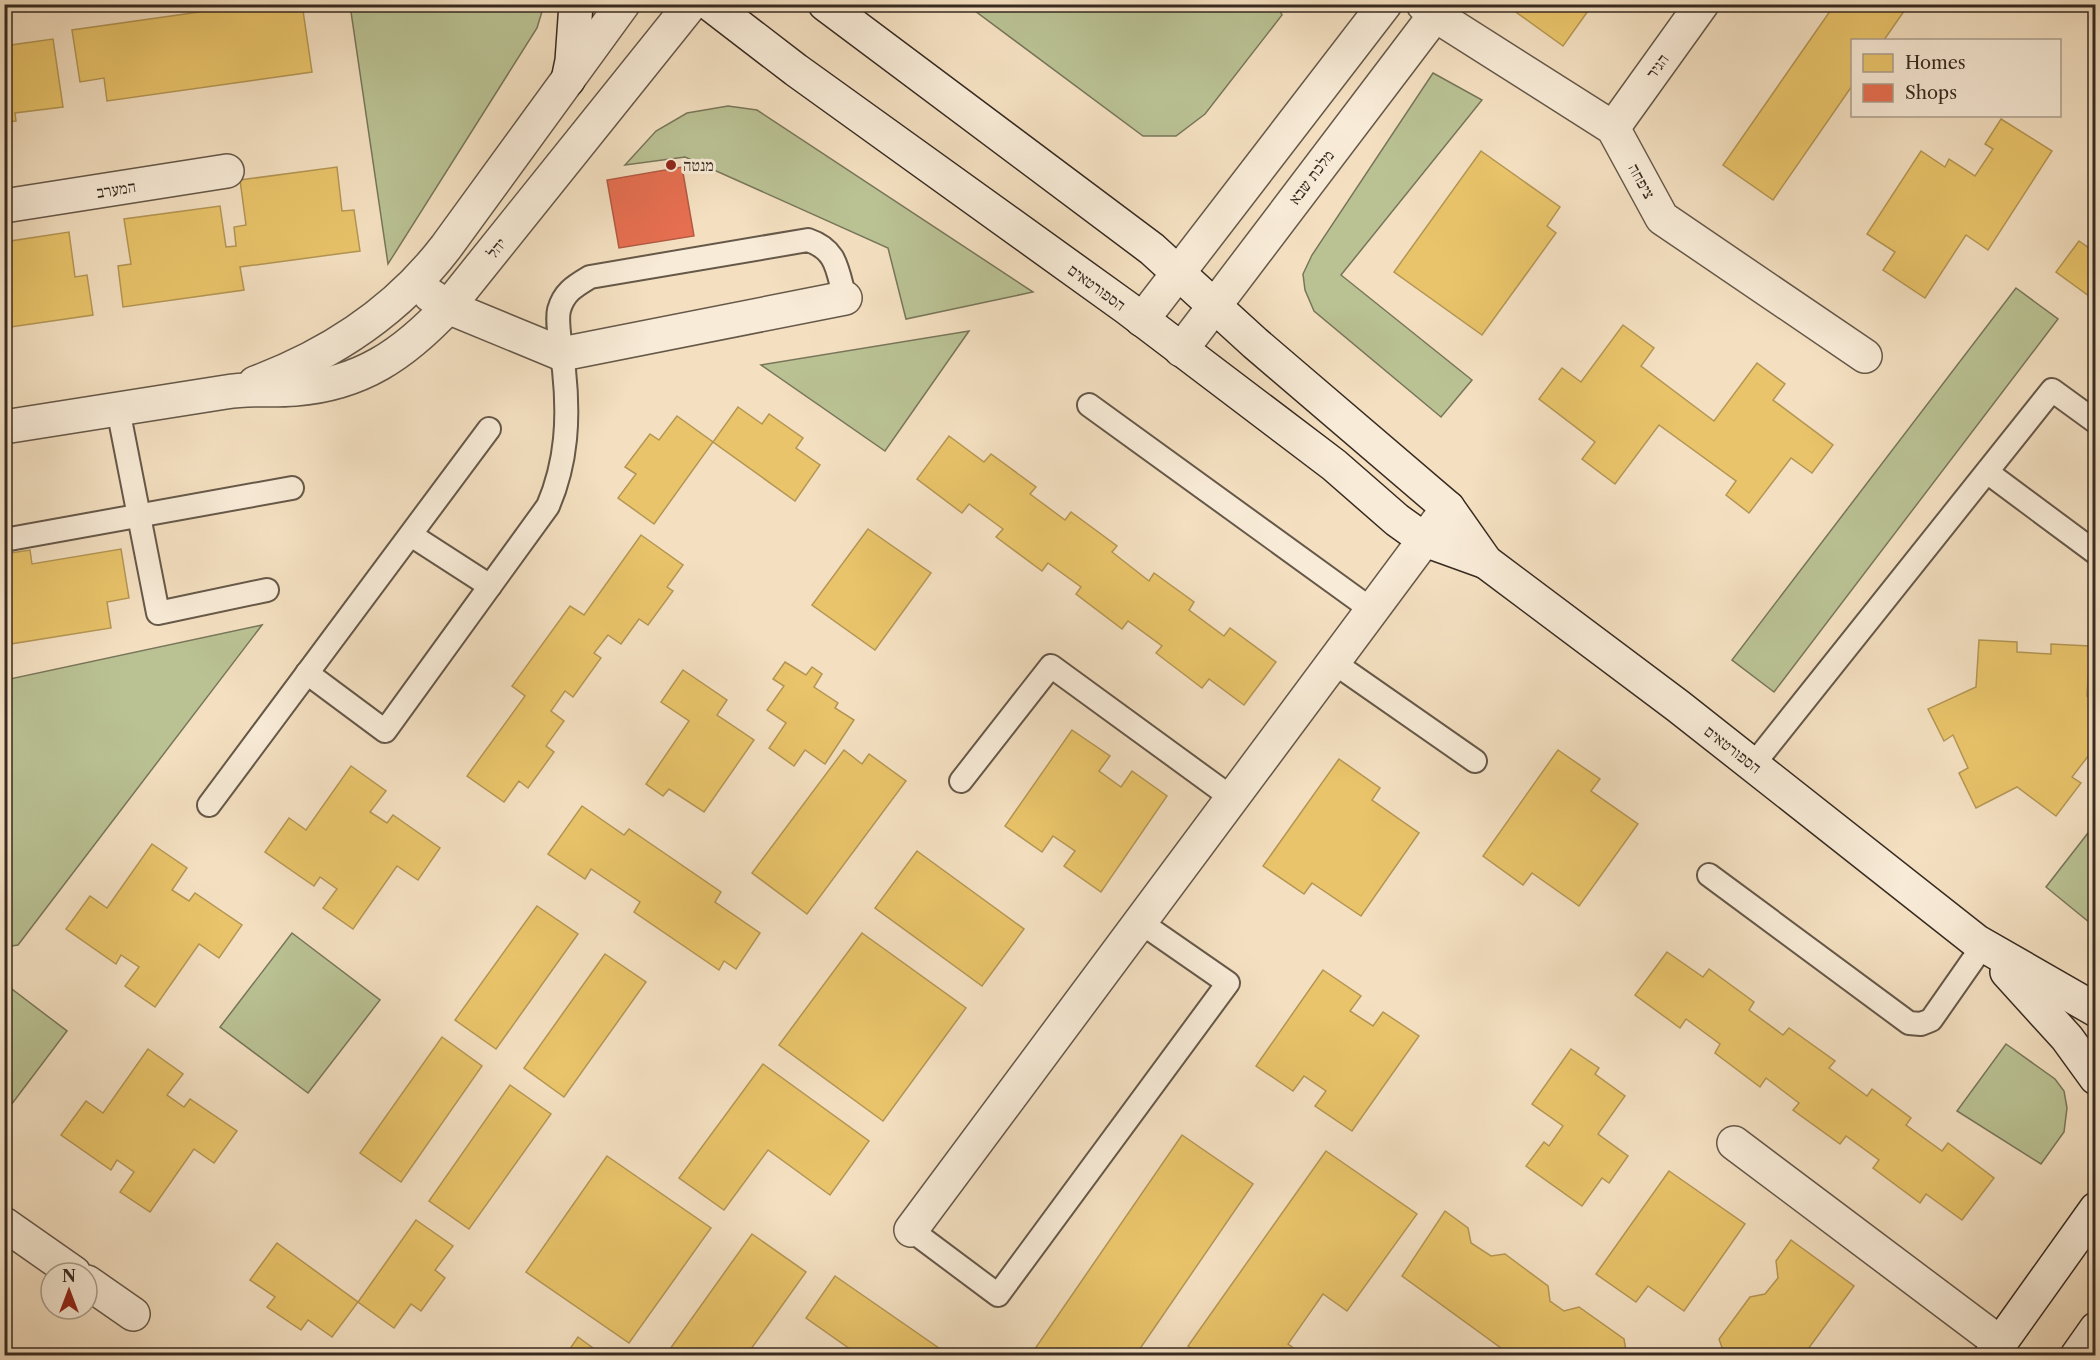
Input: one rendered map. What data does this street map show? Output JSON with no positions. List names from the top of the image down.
{
  "streets": {
    "street": [
      "הגיר",
      "מלכת שבא",
      "ציפחה",
      "המערב",
      "יהל",
      "הספורטאים"
    ]
  },
  "crossings": [
    ["הגיר", "ציפחה"],
    ["מלכת שבא", "ציפחה"],
    ["מלכת שבא", "הספורטאים"]
  ],
  "places": ["מנטה"],
  "legend": ["Homes", "Shops"],
  "north": "top"
}
